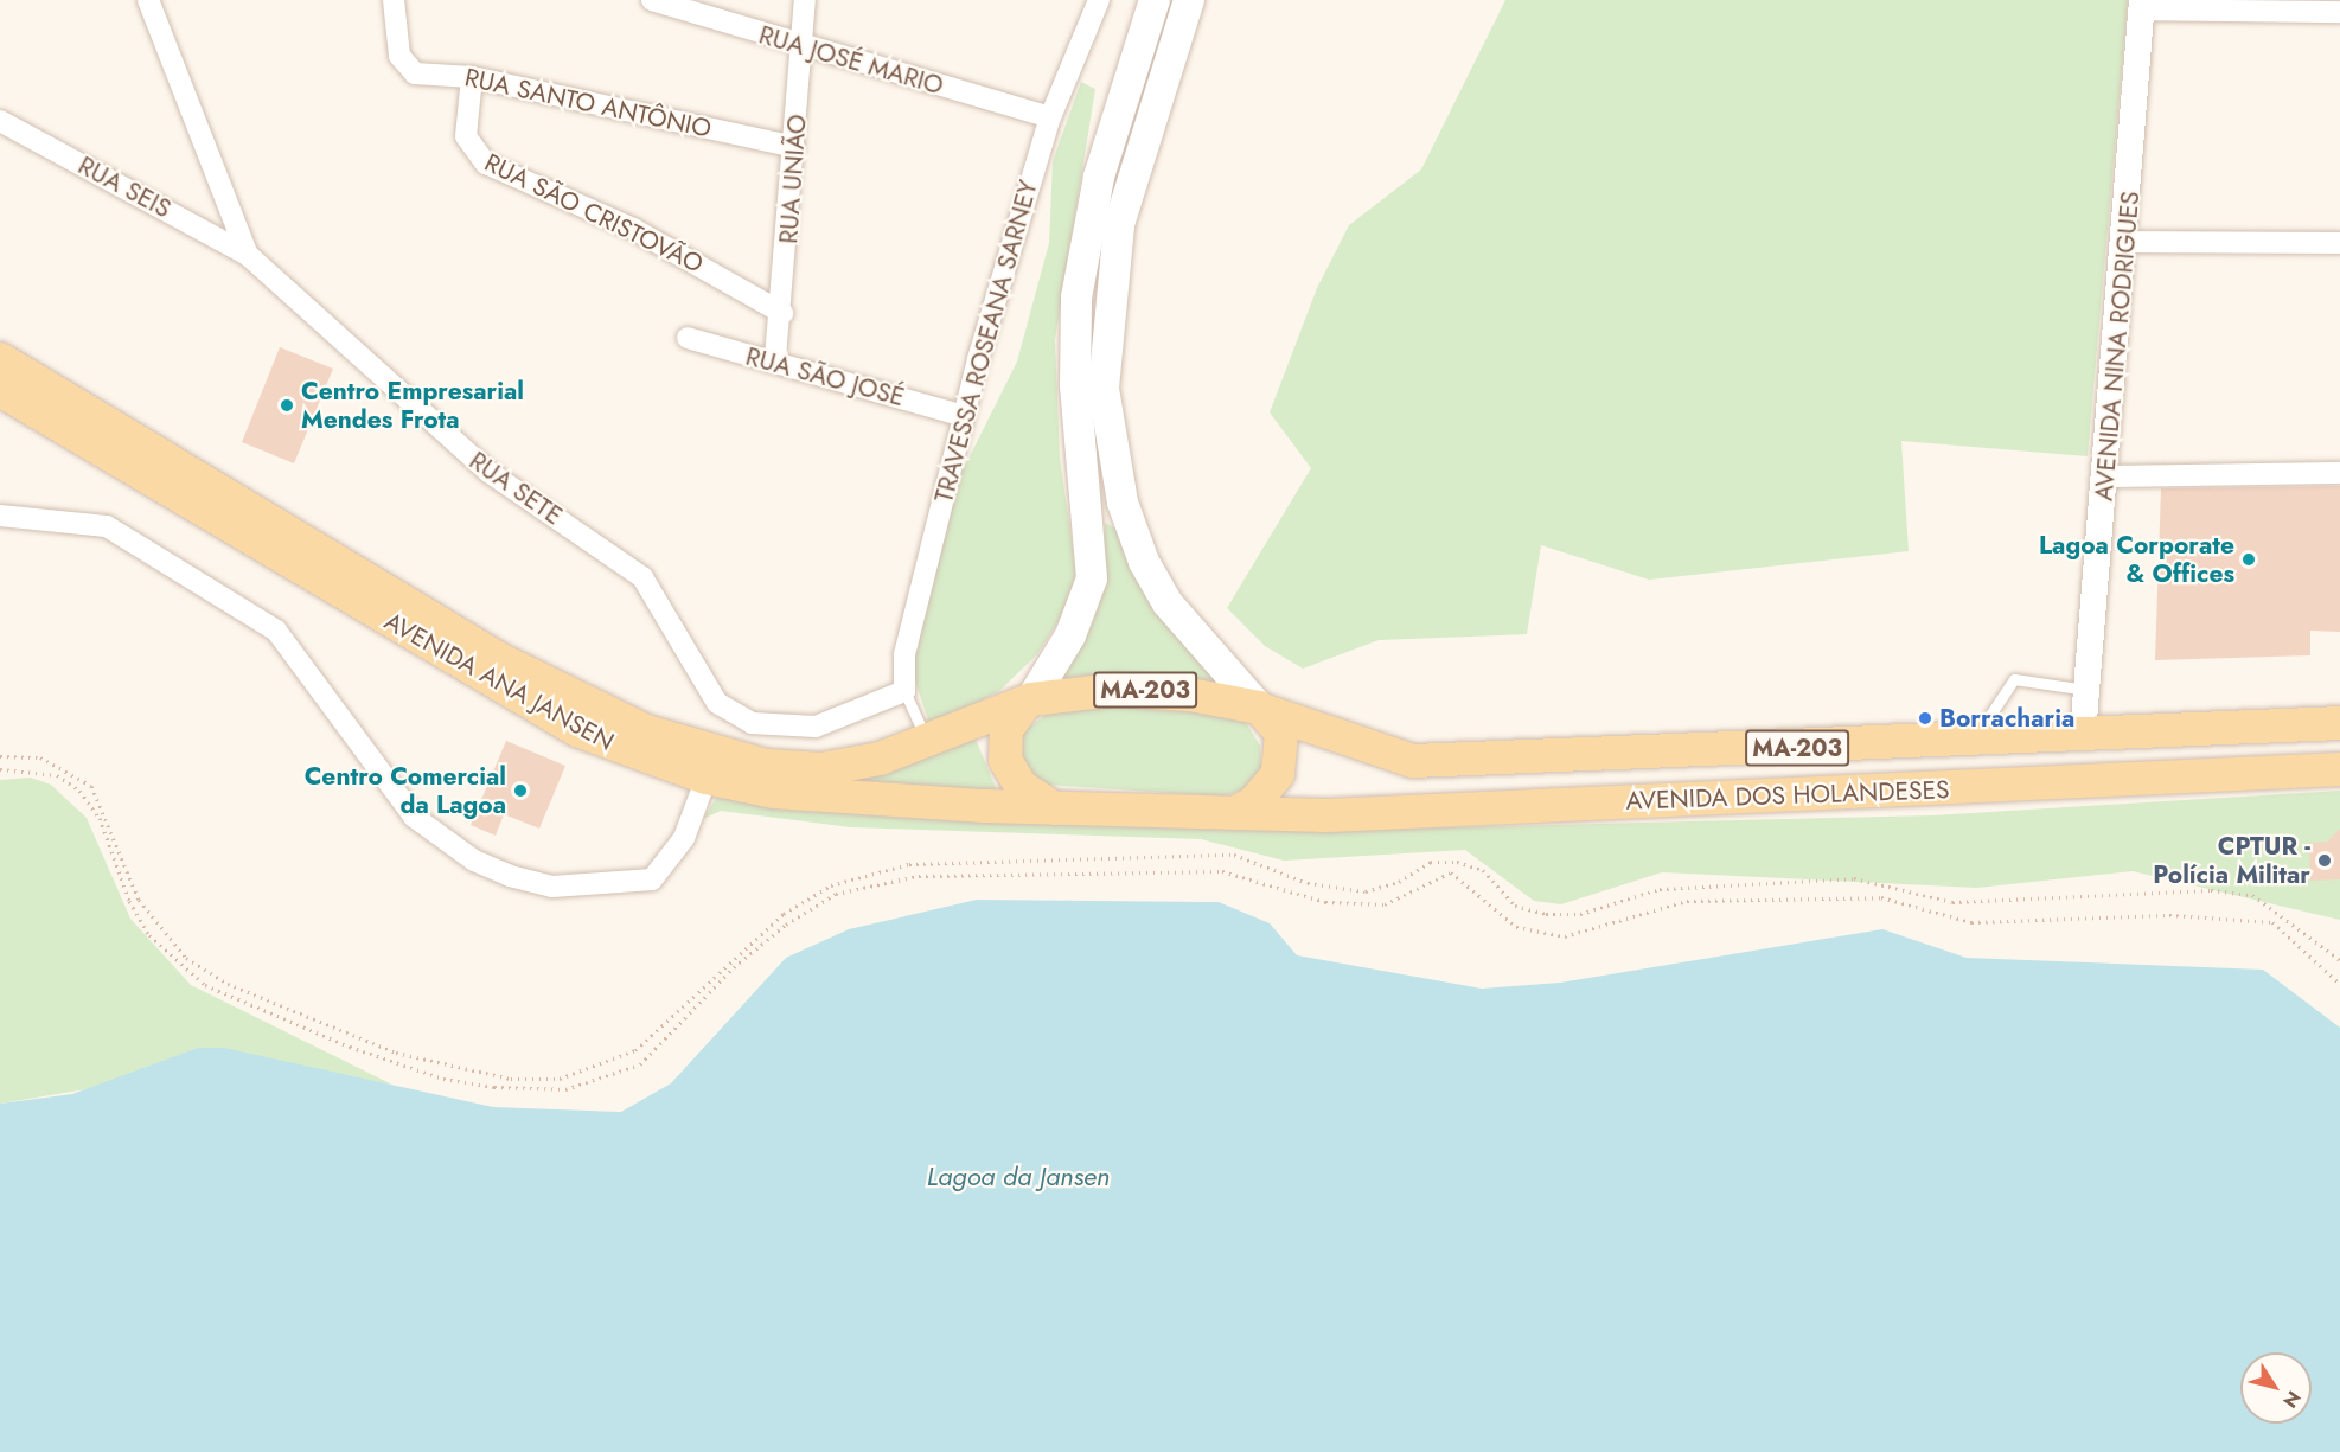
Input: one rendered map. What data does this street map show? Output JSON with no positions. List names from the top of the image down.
{
  "streets": {
    "main road": ["AVENIDA ANA JANSEN", "MA-203", "AVENIDA DOS HOLANDESES"],
    "street": [
      "RUA JOSÉ MARIO",
      "RUA SANTO ANTÔNIO",
      "RUA UNIÃO",
      "RUA SEIS",
      "RUA SÃO CRISTOVÃO",
      "TRAVESSA ROSEANA SARNEY",
      "AVENIDA NINA RODRIGUES",
      "RUA SÃO JOSÉ",
      "RUA SETE"
    ]
  },
  "crossings": [
    ["RUA JOSÉ MARIO", "RUA UNIÃO"],
    ["RUA JOSÉ MARIO", "TRAVESSA ROSEANA SARNEY"],
    ["RUA SANTO ANTÔNIO", "RUA UNIÃO"],
    ["RUA SANTO ANTÔNIO", "RUA SÃO CRISTOVÃO"],
    ["RUA UNIÃO", "RUA SÃO CRISTOVÃO"],
    ["RUA UNIÃO", "RUA SÃO JOSÉ"],
    ["RUA SEIS", "RUA SETE"],
    ["TRAVESSA ROSEANA SARNEY", "RUA SÃO JOSÉ"],
    ["TRAVESSA ROSEANA SARNEY", "RUA SETE"],
    ["AVENIDA NINA RODRIGUES", "AVENIDA DOS HOLANDESES"],
    ["AVENIDA ANA JANSEN", "MA-203"],
    ["MA-203", "AVENIDA DOS HOLANDESES"]
  ],
  "water": ["Lagoa da Jansen"],
  "places": [
    "Centro Empresarial Mendes Frota",
    "Lagoa Corporate & Offices",
    "Borracharia",
    "Centro Comercial da Lagoa",
    "CPTUR - Polícia Militar"
  ],
  "north": "bottom right"
}
